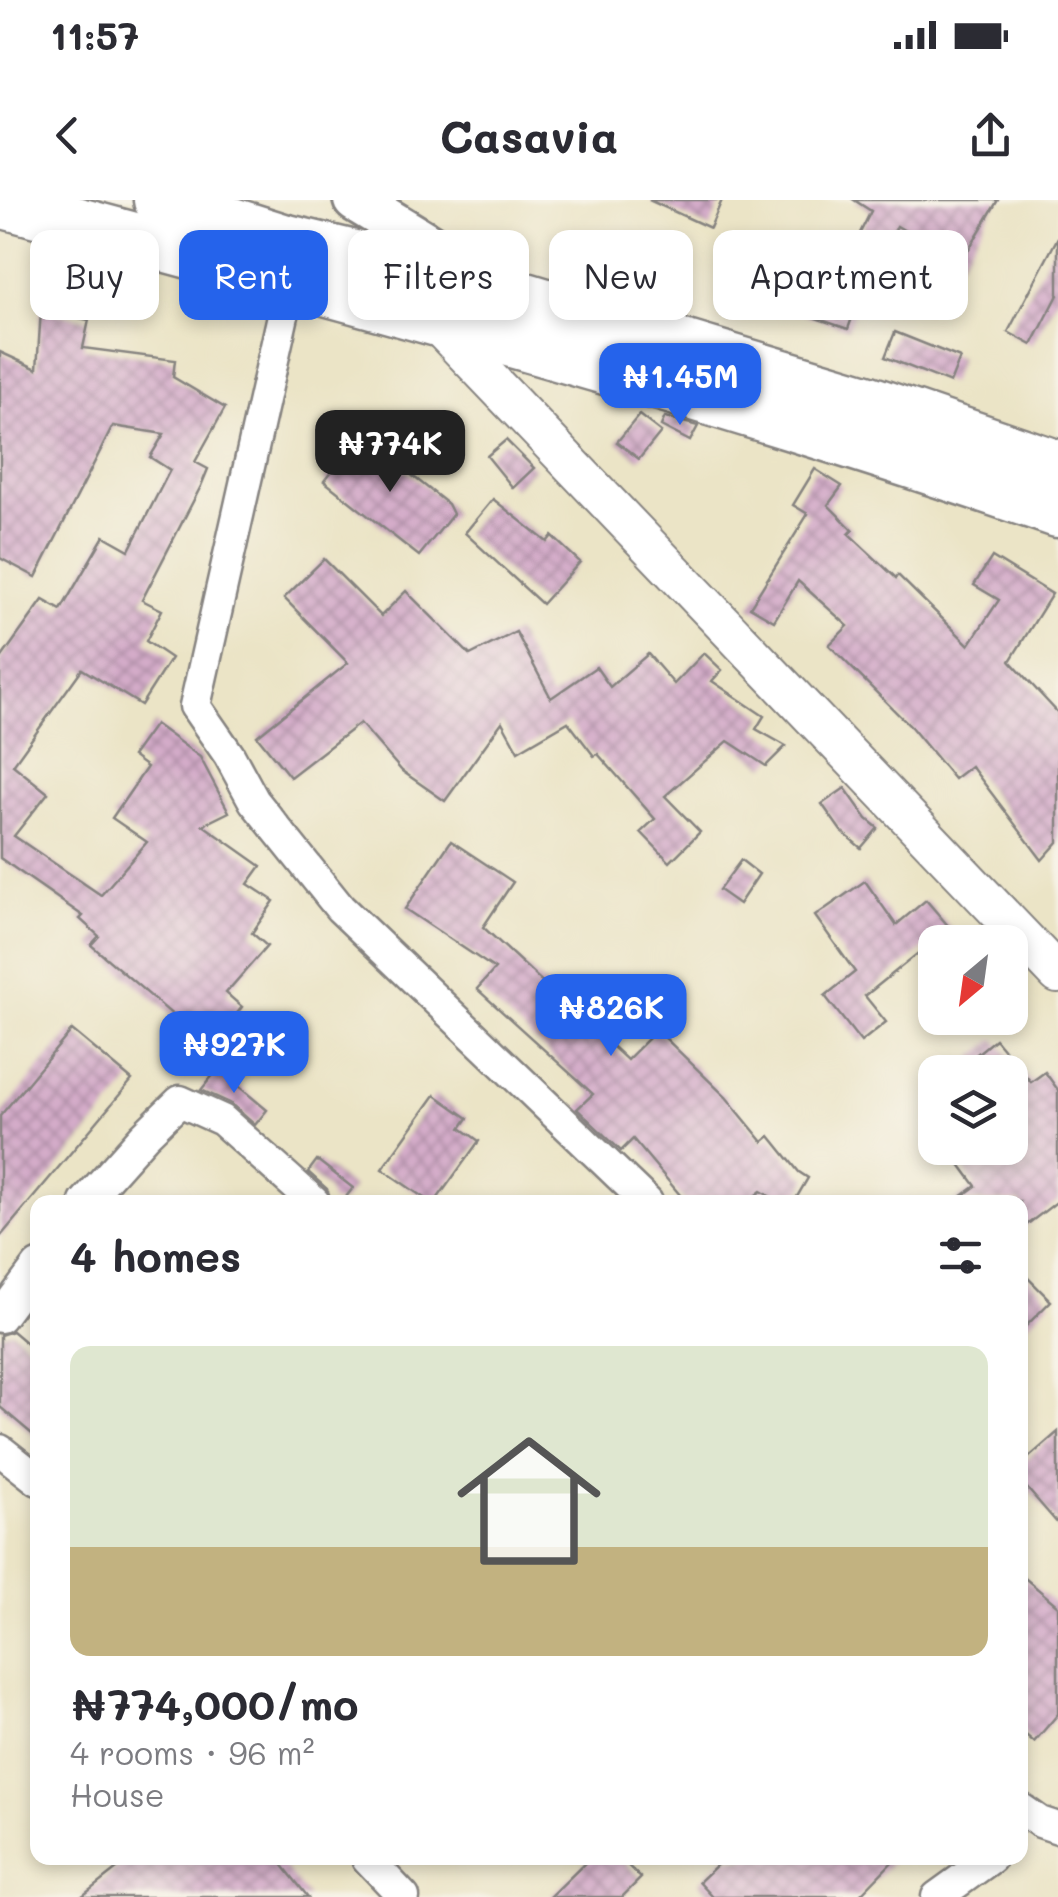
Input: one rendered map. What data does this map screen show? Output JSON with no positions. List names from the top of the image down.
{
  "north": "bottom left",
  "page": {
    "status": "11:57",
    "header": "Casavia",
    "chip": [
      "Buy",
      "Rent",
      "Filters",
      "New",
      "Apartment"
    ],
    "price": [
      "₦1.45M",
      "₦774K",
      "₦826K",
      "₦927K"
    ],
    "heading": "4 homes",
    "list": [
      {
        "name": "₦774,000/mo",
        "note": "4 rooms · 96 m² · House"
      }
    ]
  }
}
